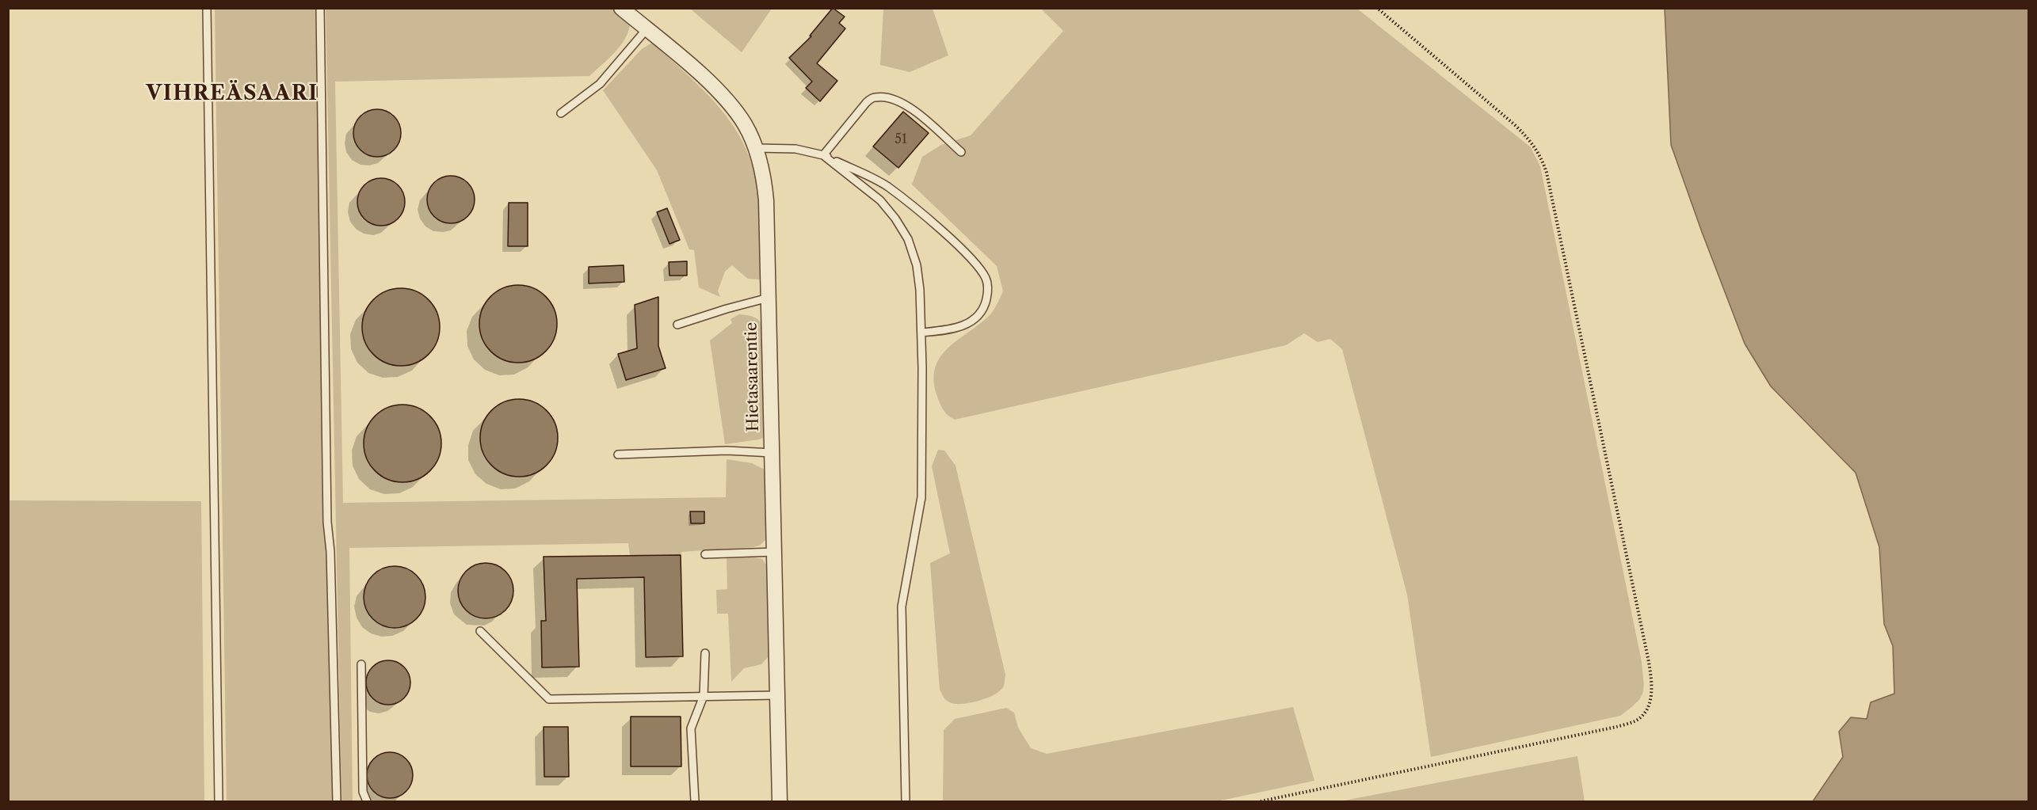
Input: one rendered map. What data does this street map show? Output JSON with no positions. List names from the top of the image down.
{
  "streets": {
    "street": ["Hietasaarentie"]
  },
  "districts": ["VIHREÄSAARI"],
  "house_numbers": ["51"]
}
